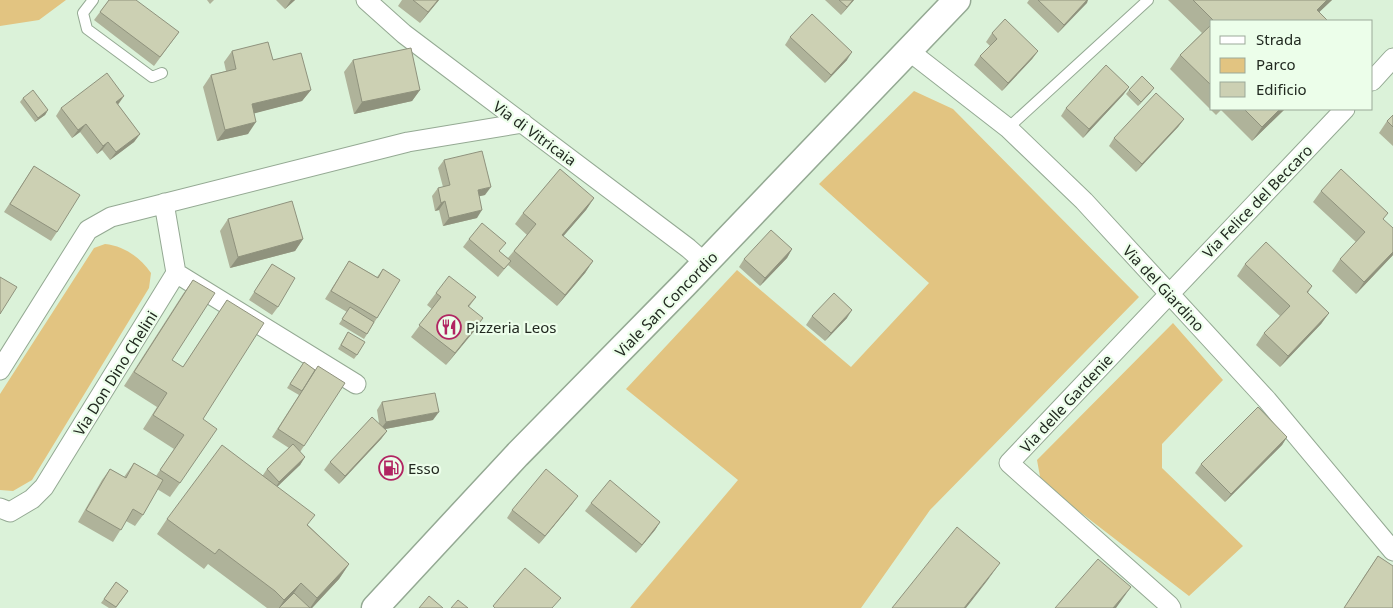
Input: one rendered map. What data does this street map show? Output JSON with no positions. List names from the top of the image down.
{
  "streets": {
    "main road": ["Viale San Concordio"],
    "street": [
      "Via di Vitricaia",
      "Via Felice del Beccaro",
      "Via del Giardino",
      "Via Don Dino Chelini",
      "Via delle Gardenie"
    ]
  },
  "crossings": [
    ["Via di Vitricaia", "Viale San Concordio"],
    ["Via Felice del Beccaro", "Via del Giardino"],
    ["Via Felice del Beccaro", "Via delle Gardenie"],
    ["Via del Giardino", "Viale San Concordio"],
    ["Via del Giardino", "Via delle Gardenie"]
  ],
  "places": {
    "restaurant": ["Pizzeria Leos"],
    "fuel station": ["Esso"]
  },
  "legend": ["Strada", "Parco", "Edificio"]
}
